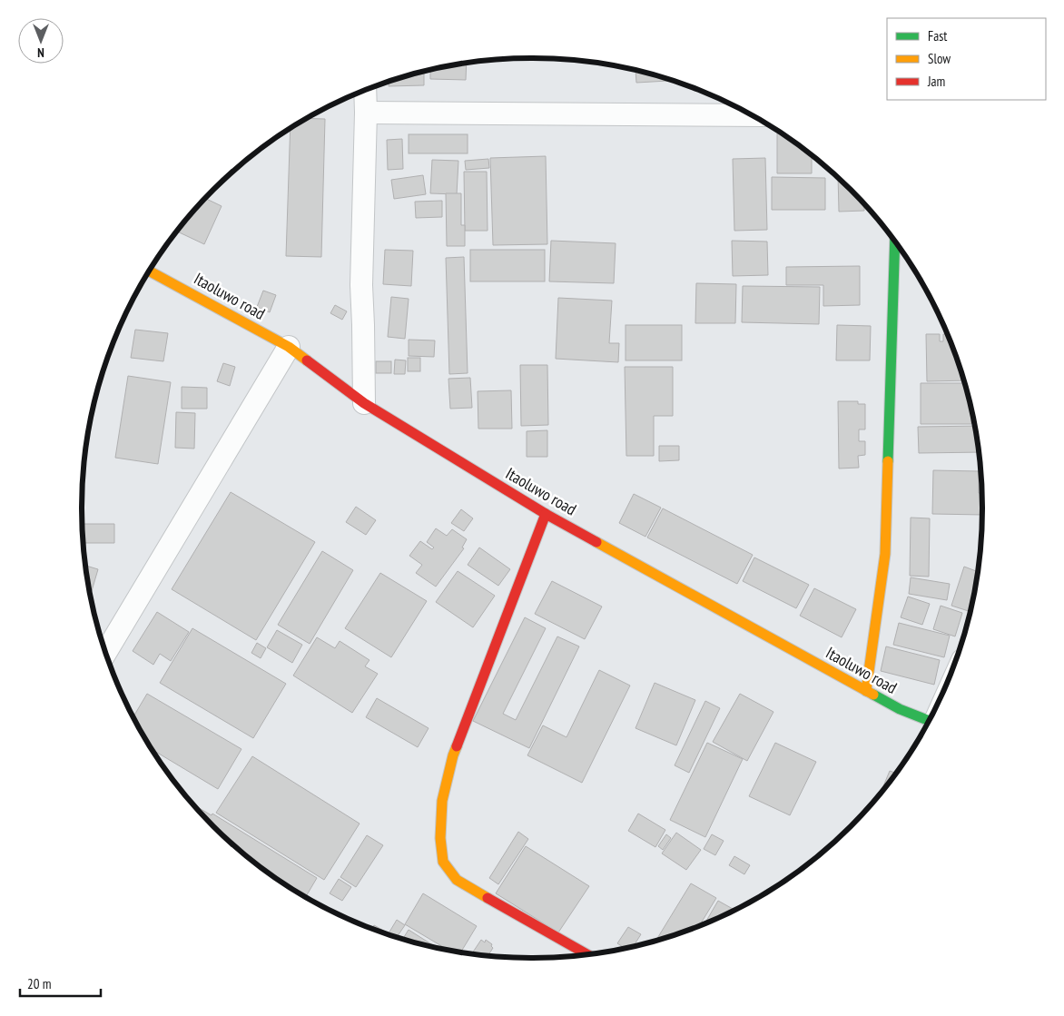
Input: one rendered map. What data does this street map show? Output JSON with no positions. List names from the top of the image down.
{
  "streets": {
    "street": ["Itaoluwo road"]
  },
  "legend": ["Fast", "Slow", "Jam"],
  "scale_bar": "20 m",
  "north": "bottom"
}
